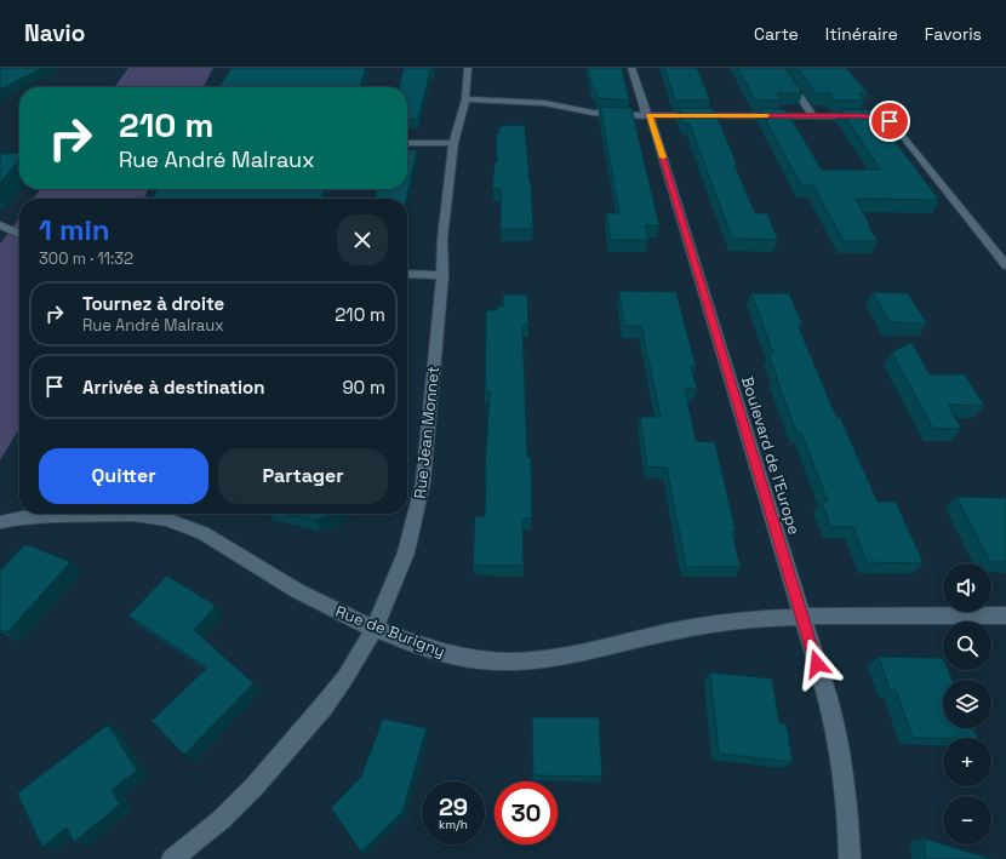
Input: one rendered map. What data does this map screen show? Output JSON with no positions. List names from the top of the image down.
{
  "streets": {
    "street": ["Rue Jean Monnet", "Boulevard de l'Europe", "Rue de Burigny"]
  },
  "crossings": [
    ["Rue Jean Monnet", "Rue de Burigny"],
    ["Boulevard de l'Europe", "Rue de Burigny"]
  ],
  "page": {
    "header": "Navio",
    "nav": ["Carte", "Itinéraire", "Favoris"],
    "turn": ["210 m", "Rue André Malraux"],
    "heading": ["1 min", "300 m · 11:32"],
    "list": [
      {
        "name": "Tournez à droite",
        "note": "Rue André Malraux",
        "value": "210 m"
      },
      {
        "name": "Arrivée à destination",
        "value": "90 m"
      }
    ],
    "buttons": ["Quitter", "Partager"],
    "map_buttons": ["+", "−"],
    "speed": "29 km/h",
    "limit": "30"
  }
}
